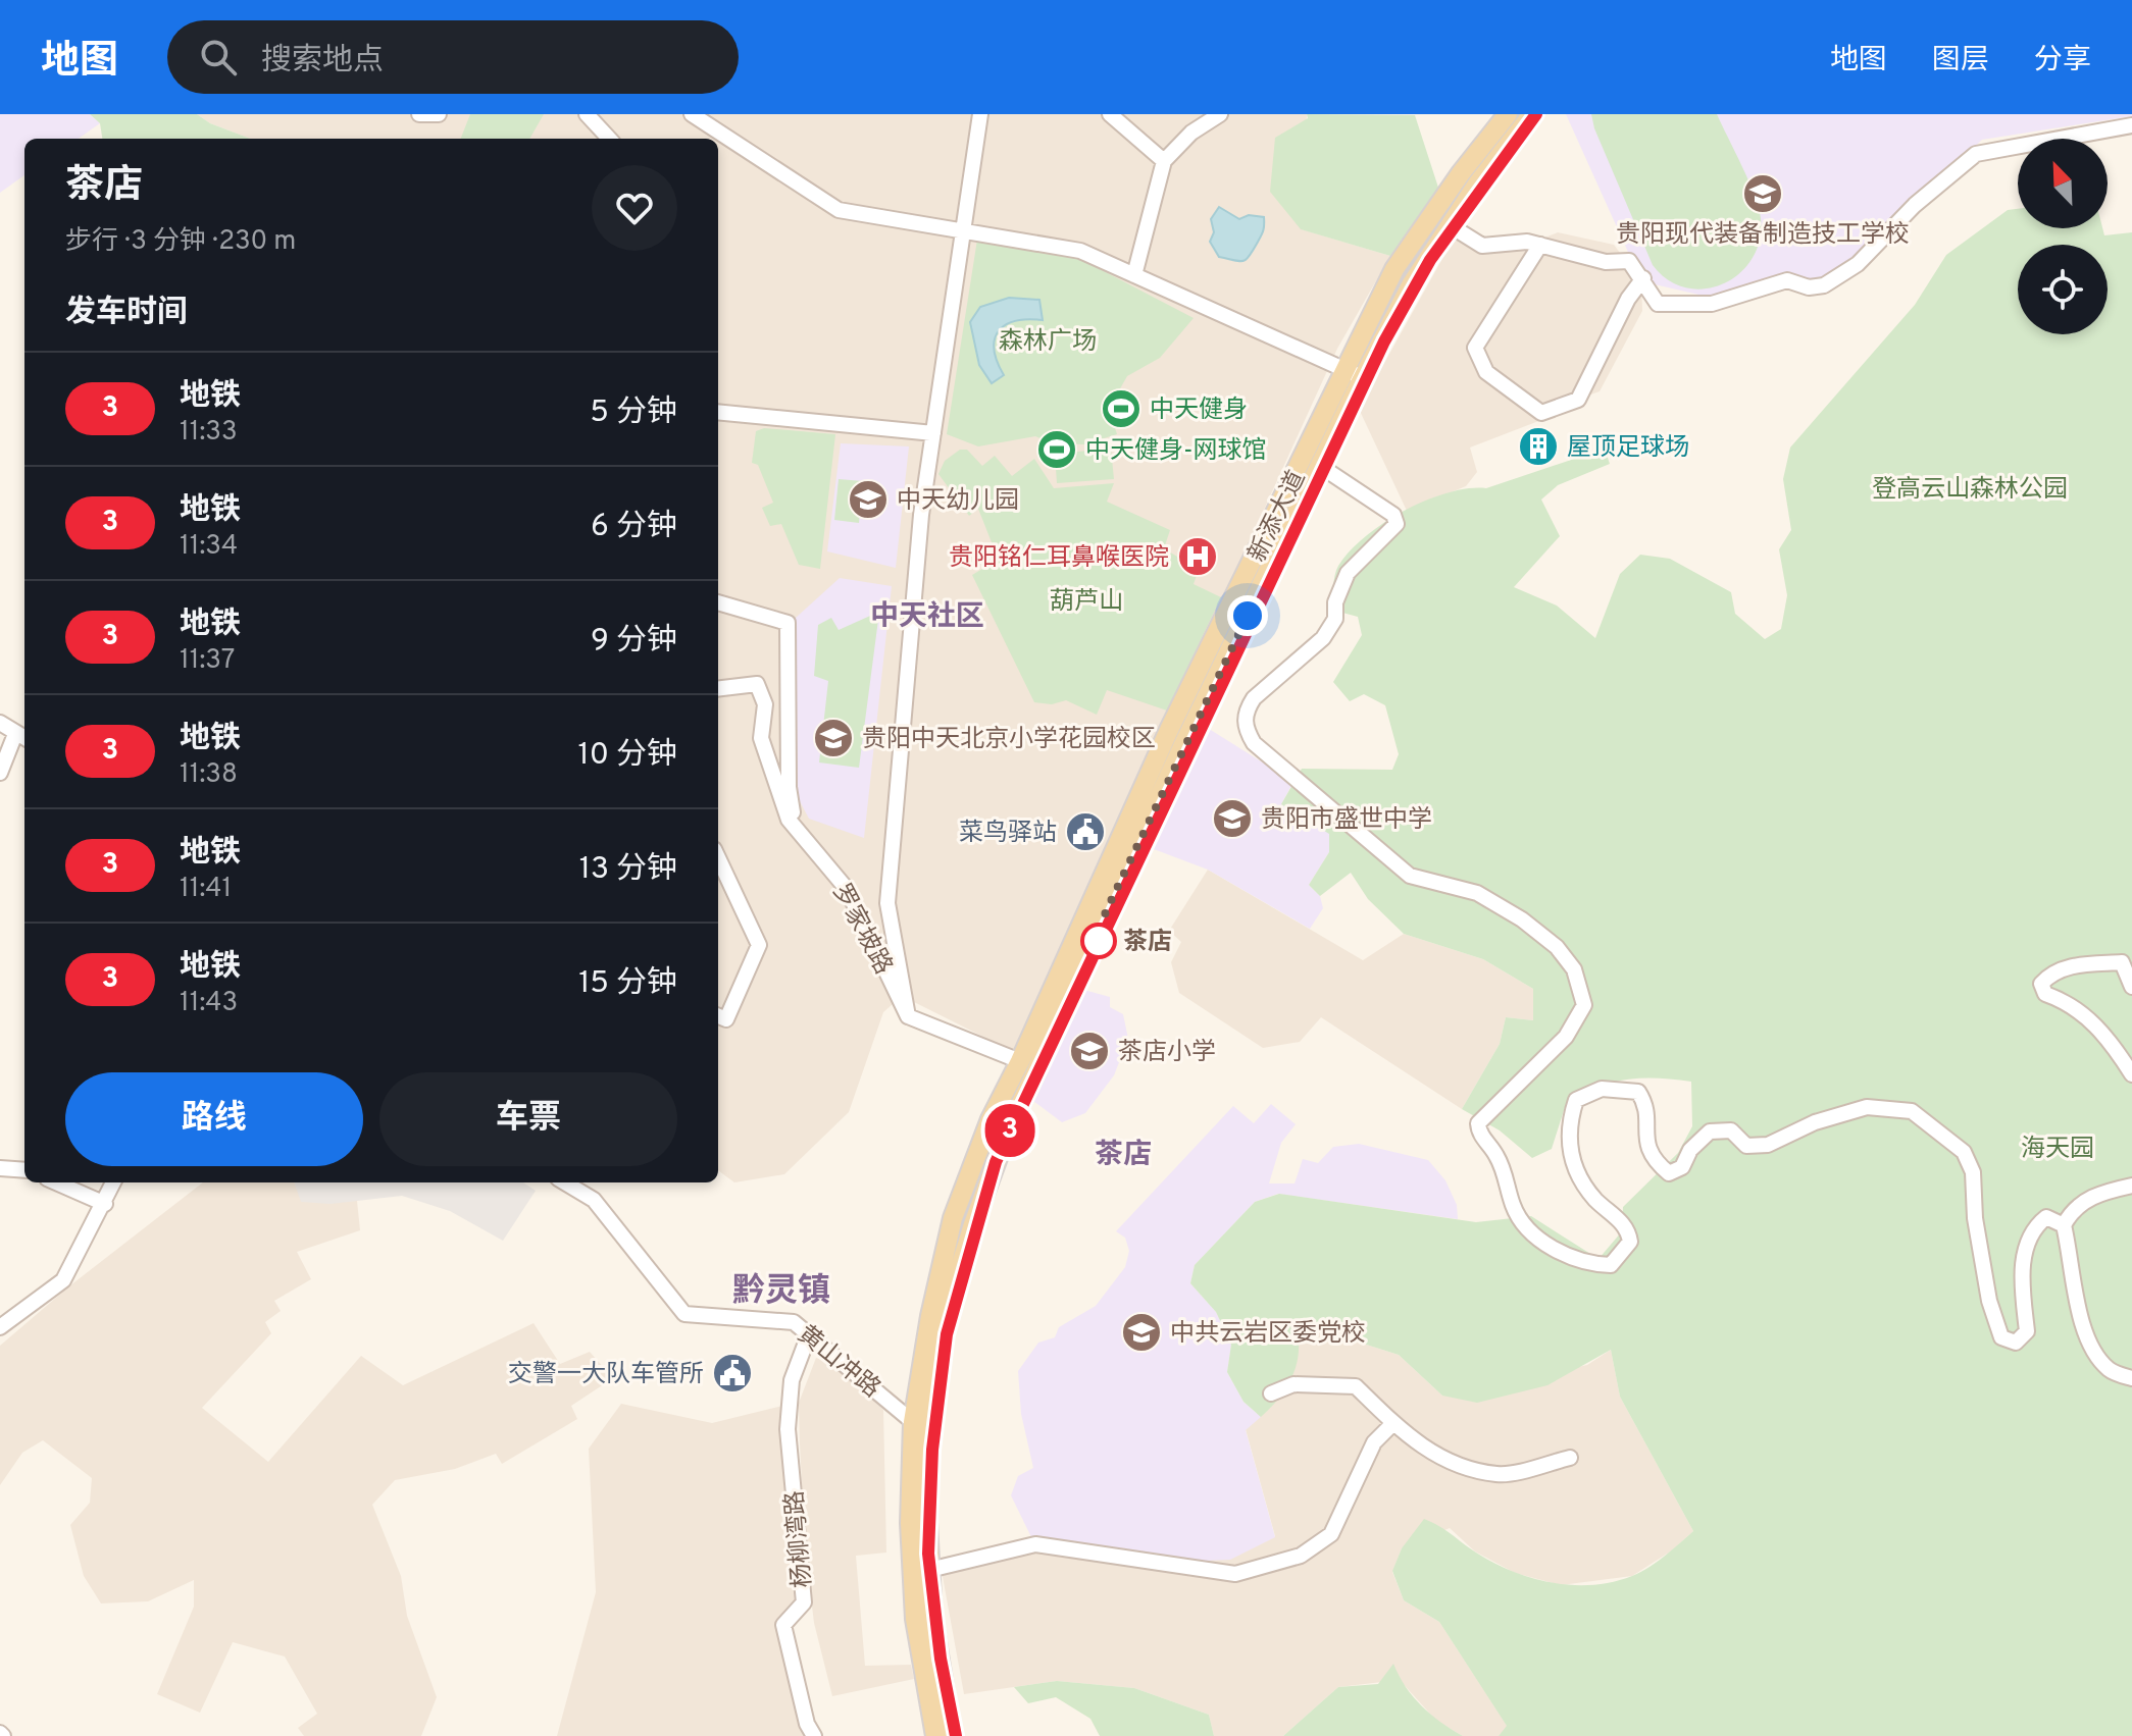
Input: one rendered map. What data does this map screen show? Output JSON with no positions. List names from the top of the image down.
{
  "streets": {
    "main road": ["新添大道"],
    "street": ["罗家坡路", "黄山冲路", "杨柳湾路"]
  },
  "crossings": [
    ["新添大道", "黄山冲路"],
    ["黄山冲路", "杨柳湾路"]
  ],
  "districts": ["中天社区", "茶店", "黔灵镇"],
  "parks": [
    "森林广场",
    "登高云山森林公园",
    "葫芦山",
    "海天园"
  ],
  "places": {
    "school or university": [
      "贵阳现代装备制造技工学校",
      "中天幼儿园",
      "贵阳中天北京小学花园校区",
      "贵阳市盛世中学",
      "茶店小学",
      "中共云岩区委党校"
    ],
    "sports": ["中天健身", "中天健身-网球馆"],
    "building": ["屋顶足球场"],
    "hospital": ["贵阳铭仁耳鼻喉医院"],
    "public building": ["菜鸟驿站", "交警一大队车管所"],
    "other": ["茶店"]
  },
  "lines": ["metro line 3"],
  "north": "top left",
  "page": {
    "header": "地图",
    "search": "搜索地点",
    "nav": ["地图", "图层", "分享"],
    "on_map": "3",
    "heading": [
      ["茶店", "步行 · 3 分钟 · 230 m"],
      "发车时间"
    ],
    "list": [
      {
        "mark": "3",
        "name": "地铁",
        "note": "11:33",
        "value": "5 分钟"
      },
      {
        "mark": "3",
        "name": "地铁",
        "note": "11:34",
        "value": "6 分钟"
      },
      {
        "mark": "3",
        "name": "地铁",
        "note": "11:37",
        "value": "9 分钟"
      },
      {
        "mark": "3",
        "name": "地铁",
        "note": "11:38",
        "value": "10 分钟"
      },
      {
        "mark": "3",
        "name": "地铁",
        "note": "11:41",
        "value": "13 分钟"
      },
      {
        "mark": "3",
        "name": "地铁",
        "note": "11:43",
        "value": "15 分钟"
      }
    ],
    "buttons": ["路线", "车票"]
  }
}
